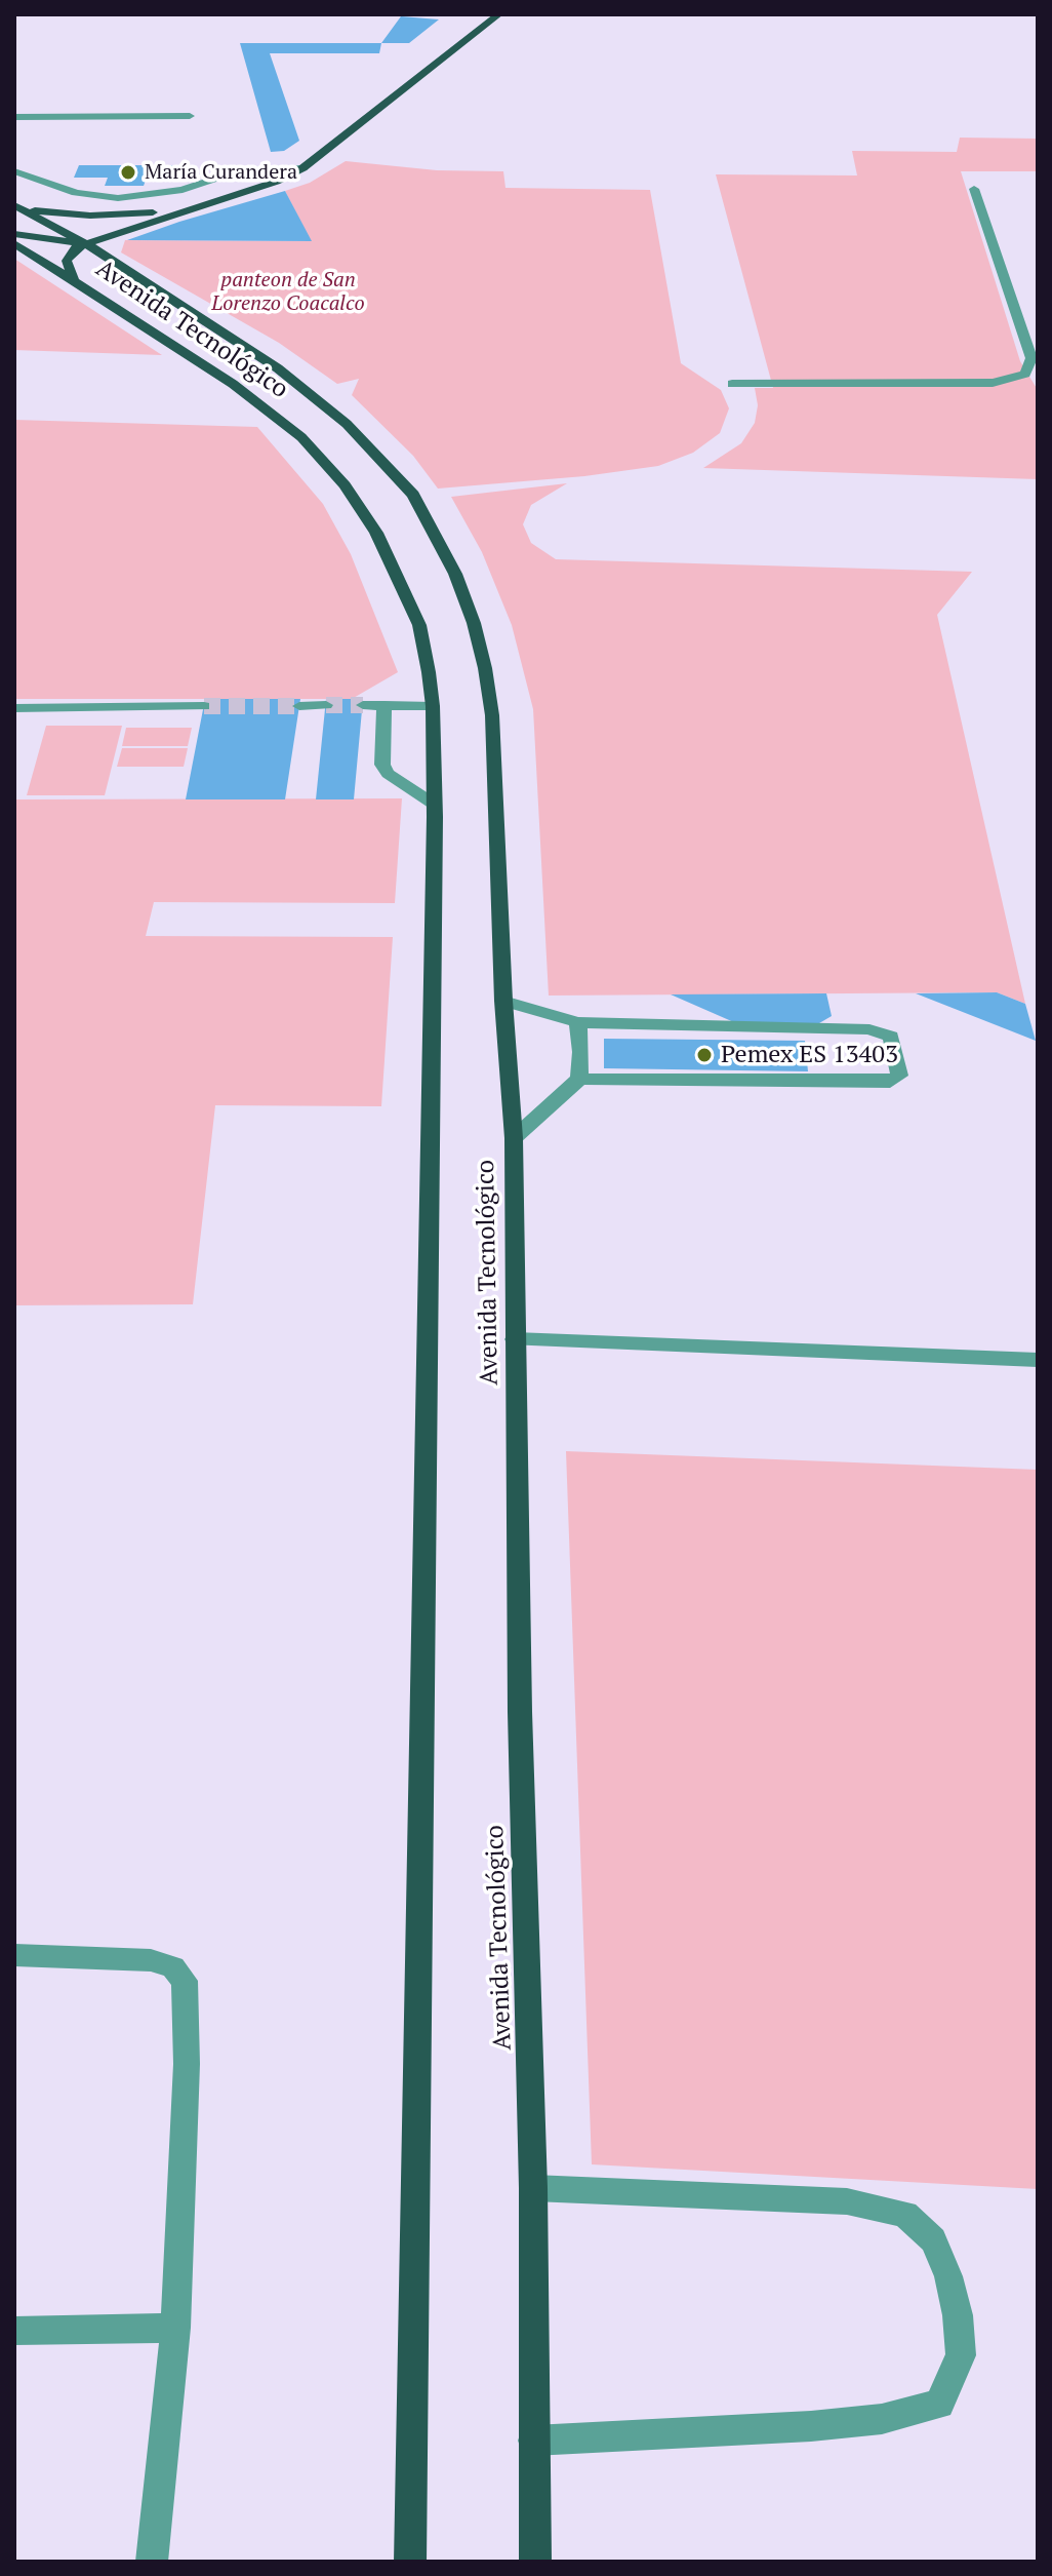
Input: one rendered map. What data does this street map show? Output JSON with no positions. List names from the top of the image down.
{
  "streets": {
    "main road": ["Avenida Tecnológico"]
  },
  "parks": ["panteon de San Lorenzo Coacalco"],
  "places": ["María Curandera", "Pemex ES 13403"]
}
